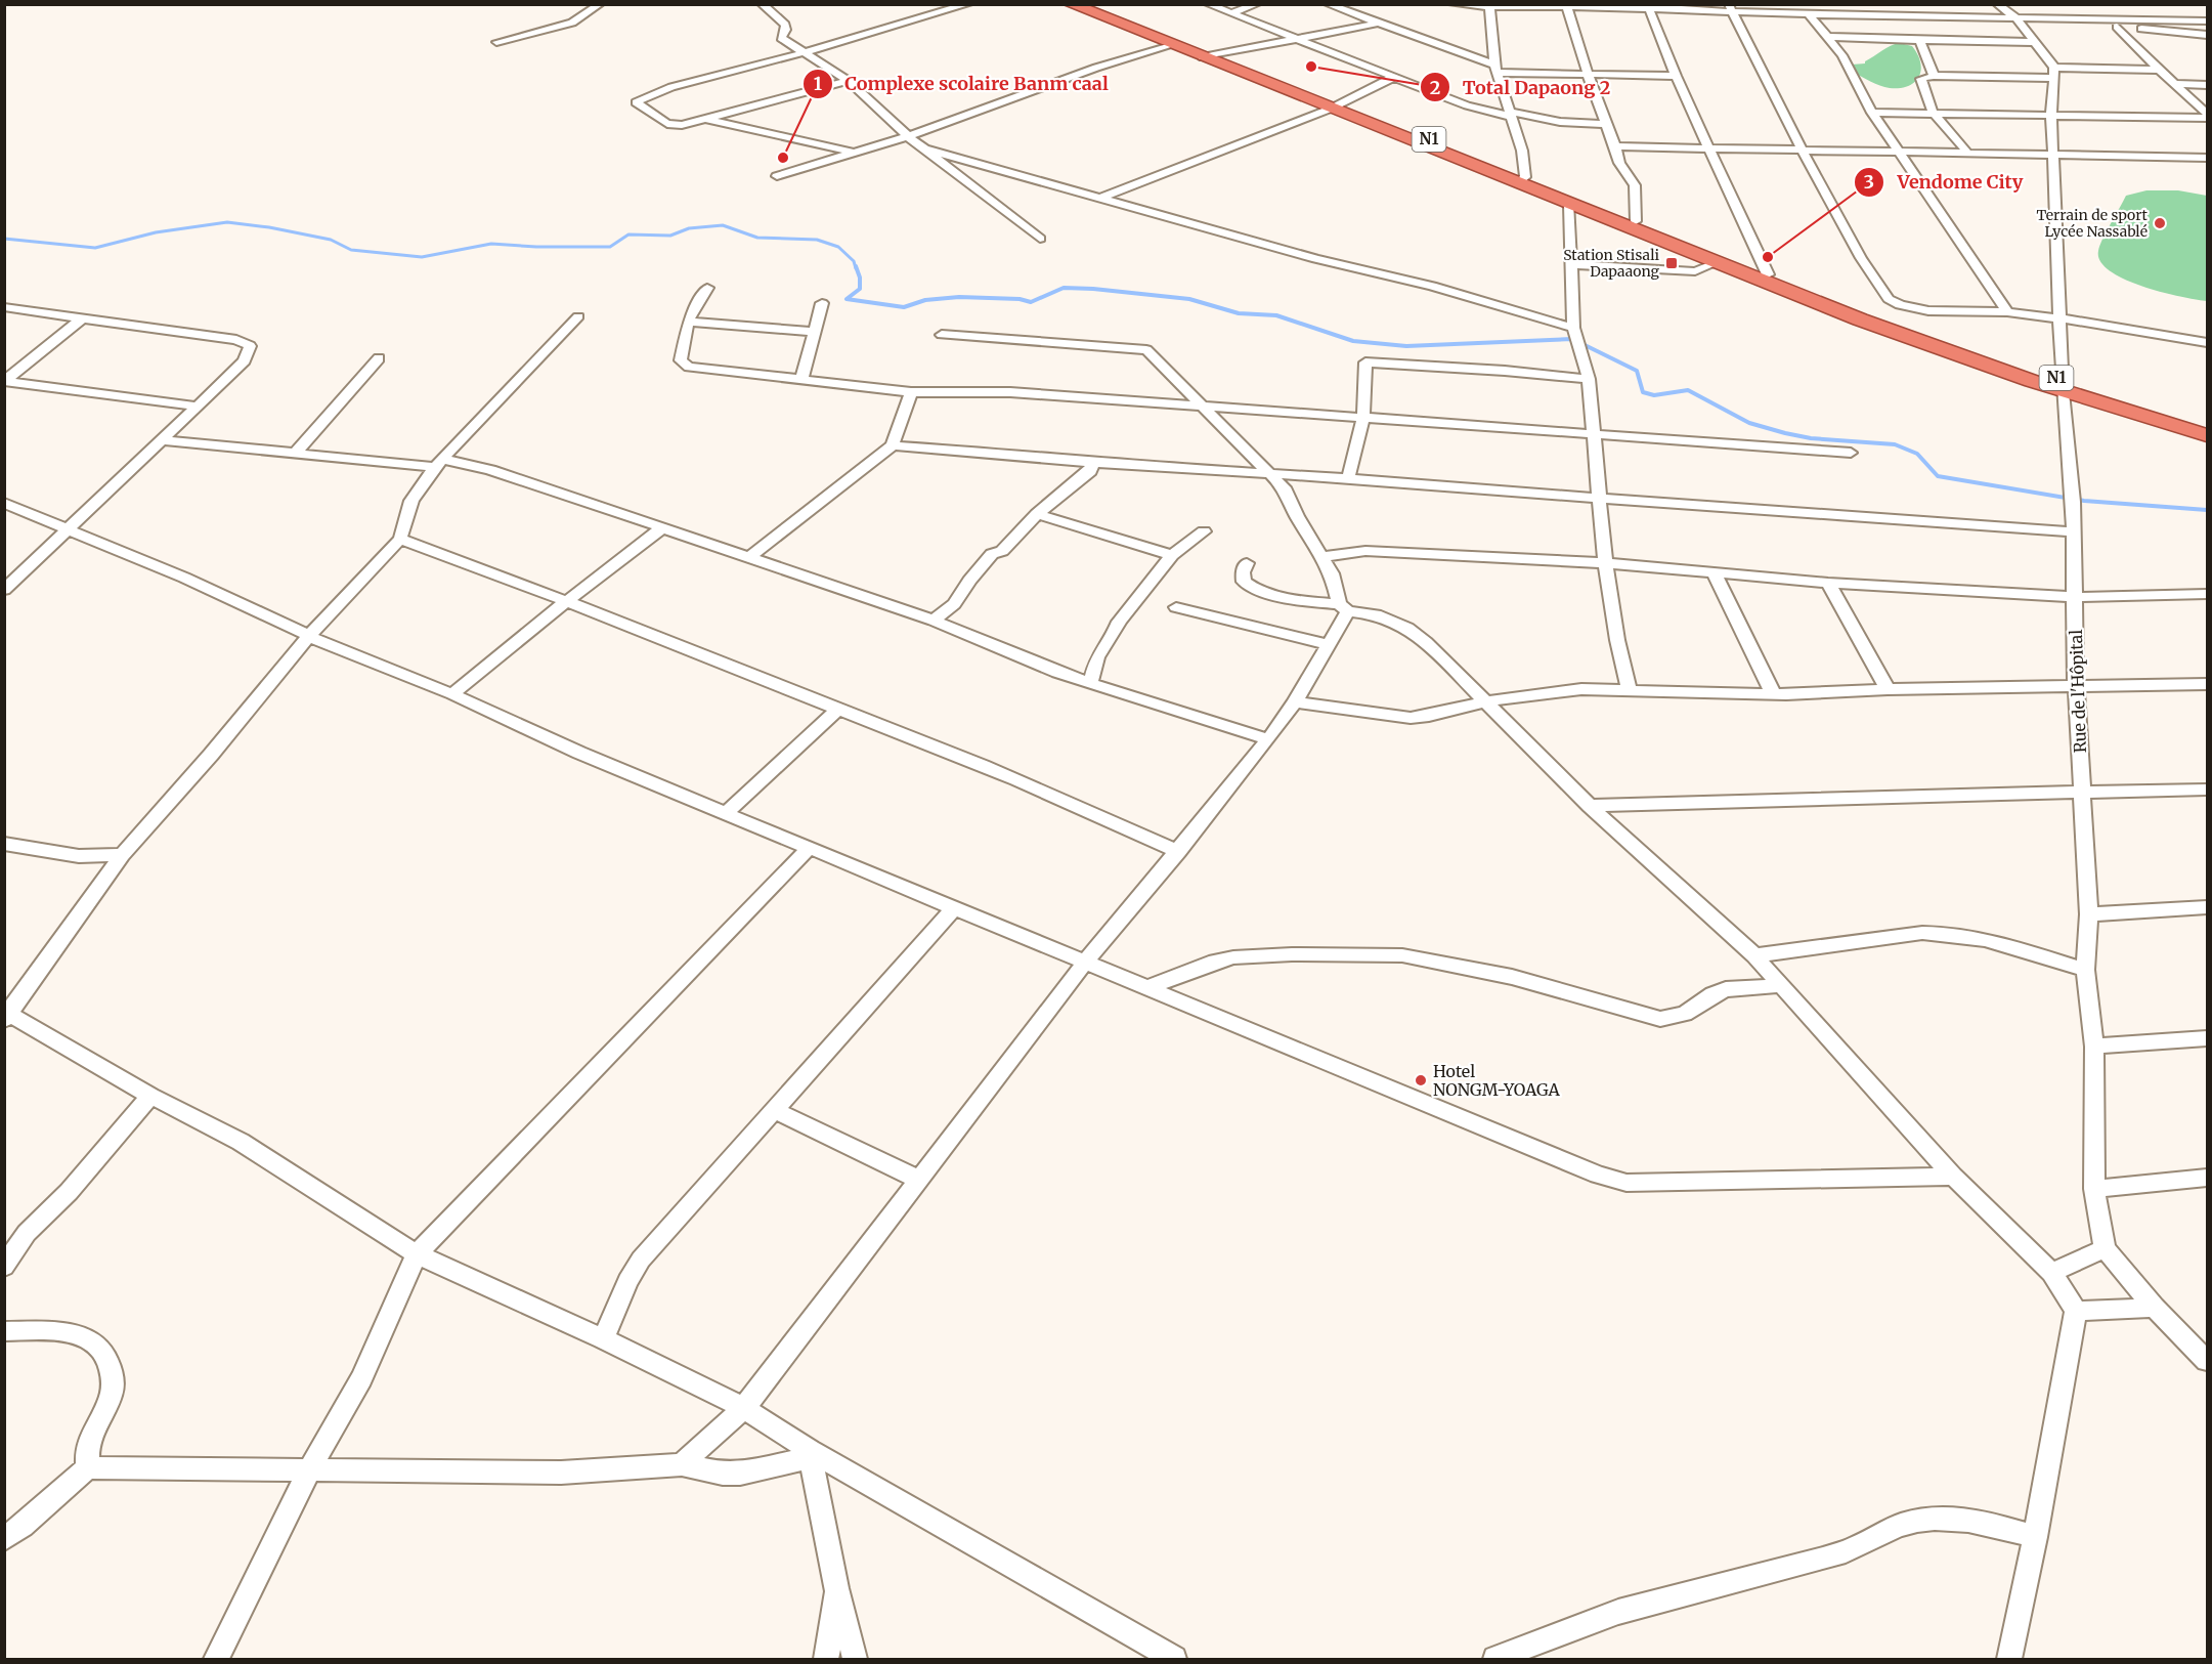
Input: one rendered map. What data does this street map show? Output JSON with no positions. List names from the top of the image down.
{
  "streets": {
    "highway": ["N1"],
    "street": ["Rue de l'Hôpital"]
  },
  "crossings": [
    ["N1", "Rue de l'Hôpital"]
  ],
  "places": {
    "other": [
      "Total Dapaong 2",
      "Complexe scolaire Banm caal",
      "Terrain de sport Lycée Nassablé",
      "Vendome City",
      "Hotel NONGM-YOAGA"
    ],
    "transit": ["Station Stisali Dapaaong"]
  }
}
